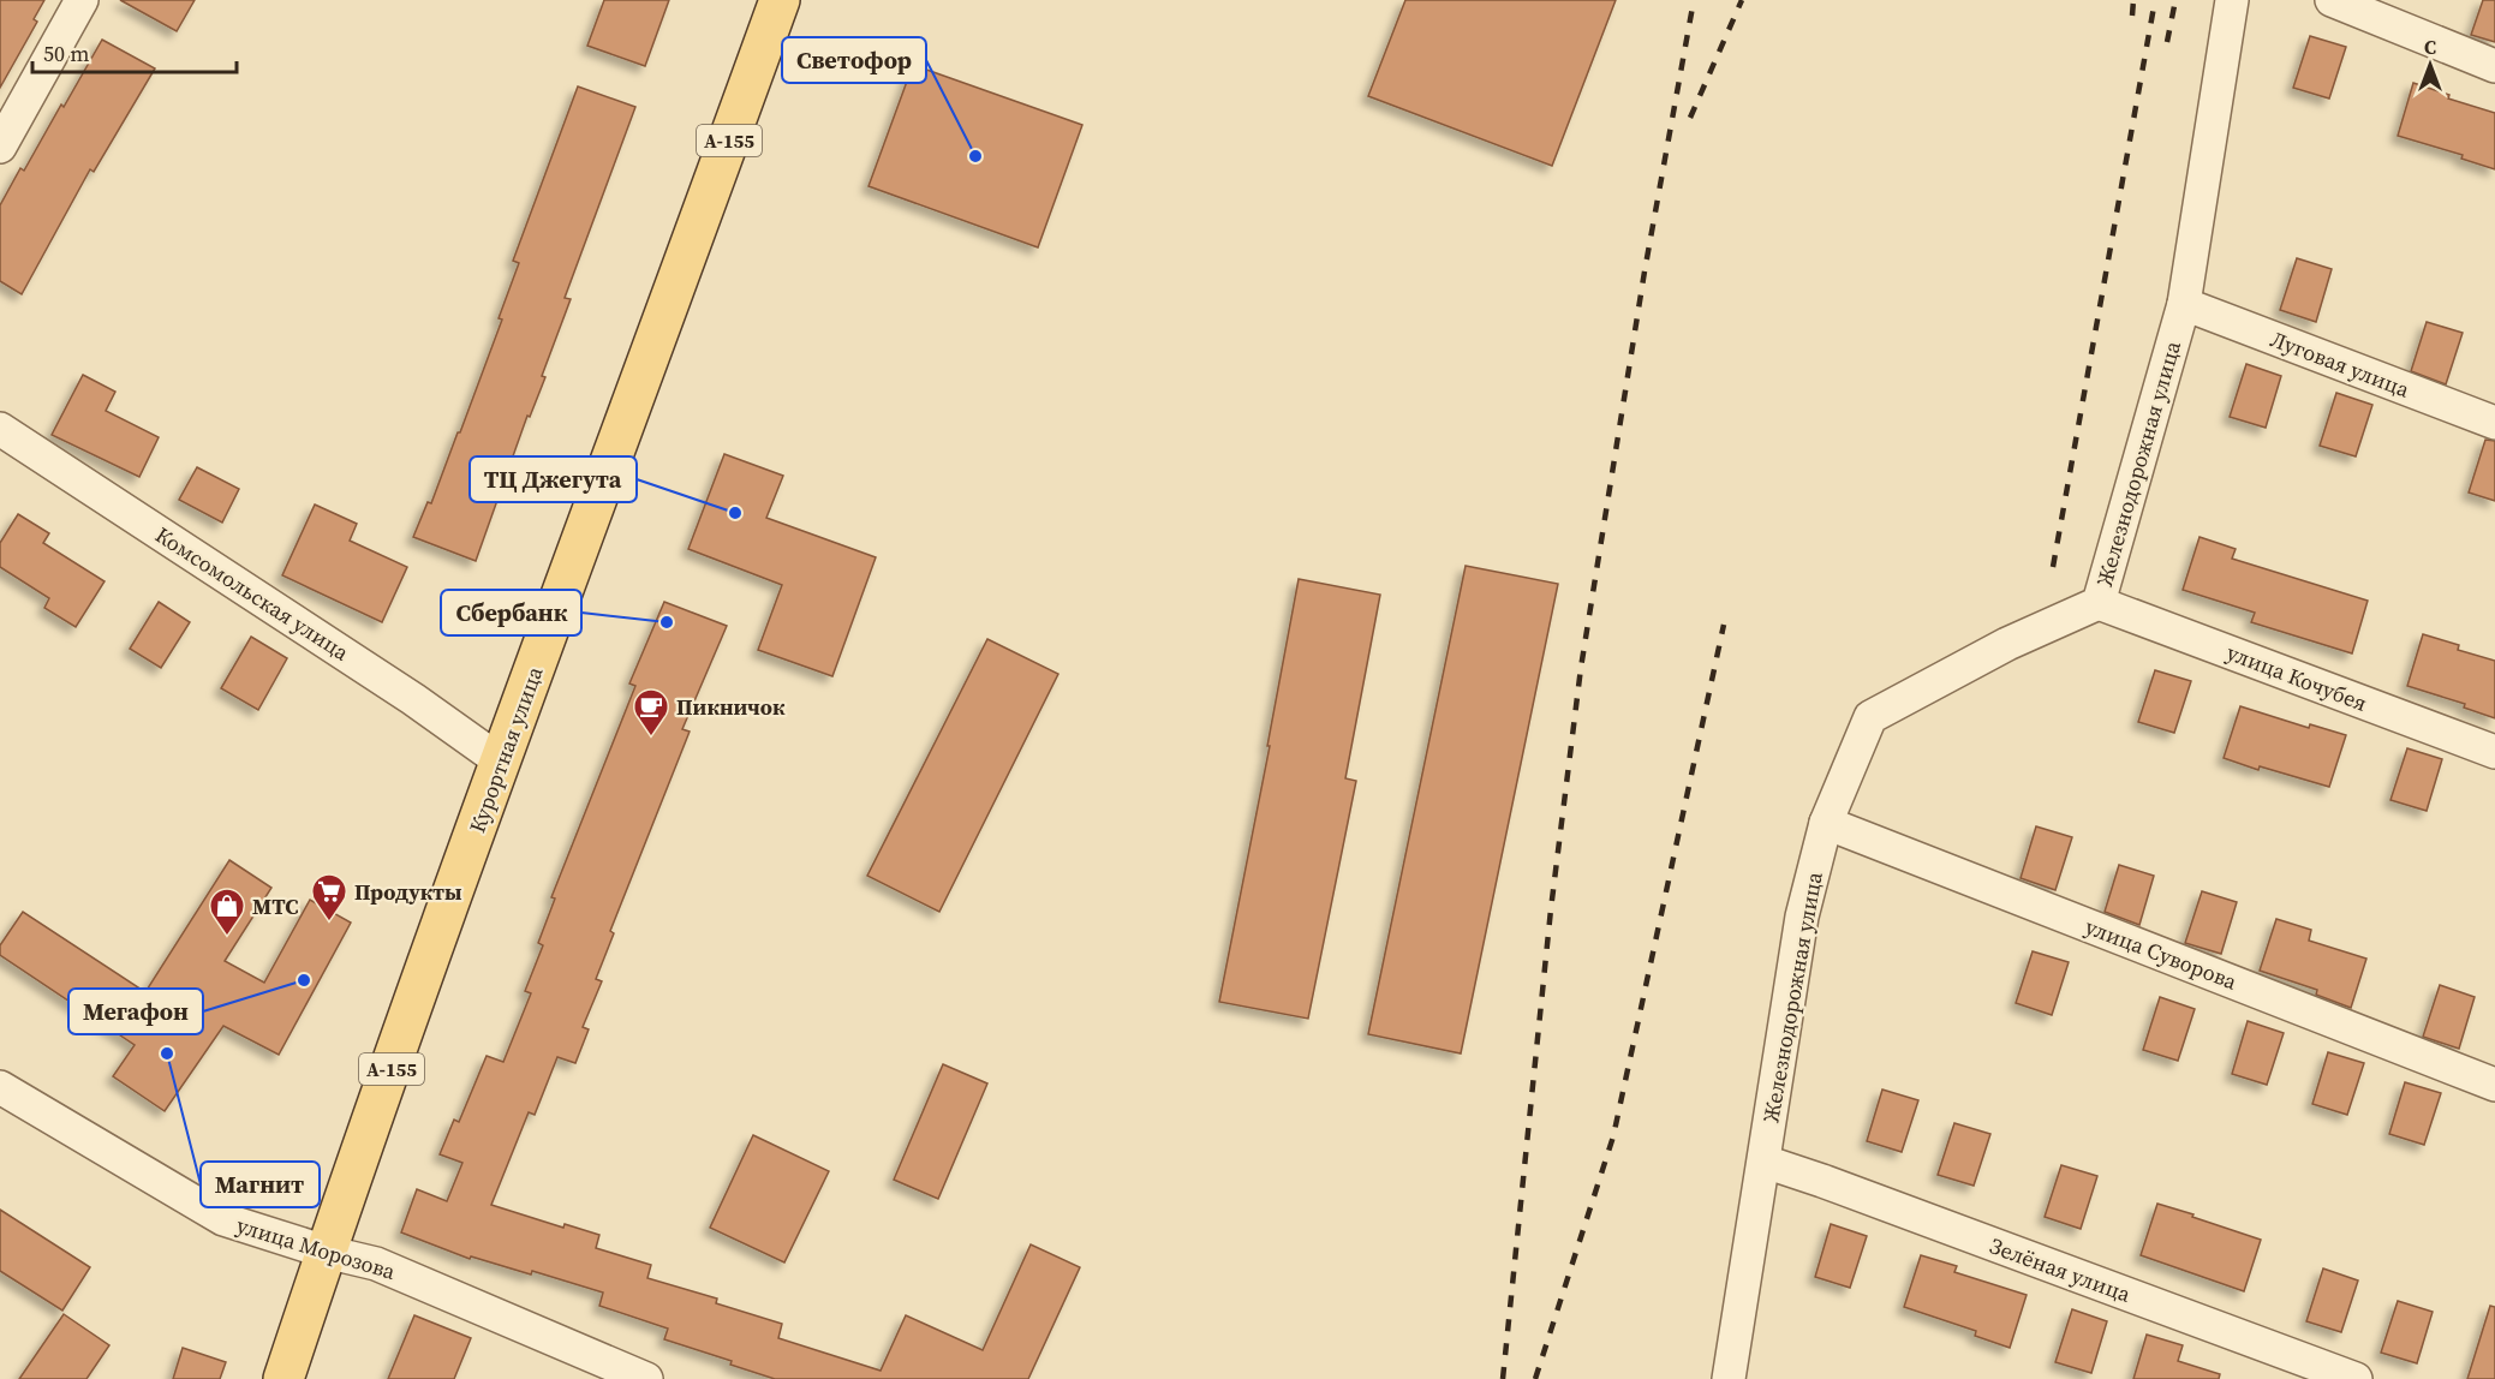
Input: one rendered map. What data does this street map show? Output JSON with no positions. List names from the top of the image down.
{
  "streets": {
    "main road": ["А-155", "Курортная улица"],
    "street": [
      "Луговая улица",
      "Железнодорожная улица",
      "Комсомольская улица",
      "улица Кочубея",
      "улица Суворова",
      "улица Морозова",
      "Зелёная улица"
    ]
  },
  "crossings": [
    ["Луговая улица", "Железнодорожная улица"],
    ["Железнодорожная улица", "улица Кочубея"],
    ["Железнодорожная улица", "улица Суворова"],
    ["Железнодорожная улица", "Зелёная улица"],
    ["Комсомольская улица", "Курортная улица"],
    ["Курортная улица", "улица Морозова"]
  ],
  "places": {
    "other": [
      "Светофор",
      "ТЦ Джегута",
      "Сбербанк",
      "Мегафон",
      "Магнит"
    ],
    "cafe": ["Пикничок"],
    "supermarket": ["Продукты"],
    "shop": ["МТС"]
  },
  "scale_bar": "50 m",
  "north": "top"
}
